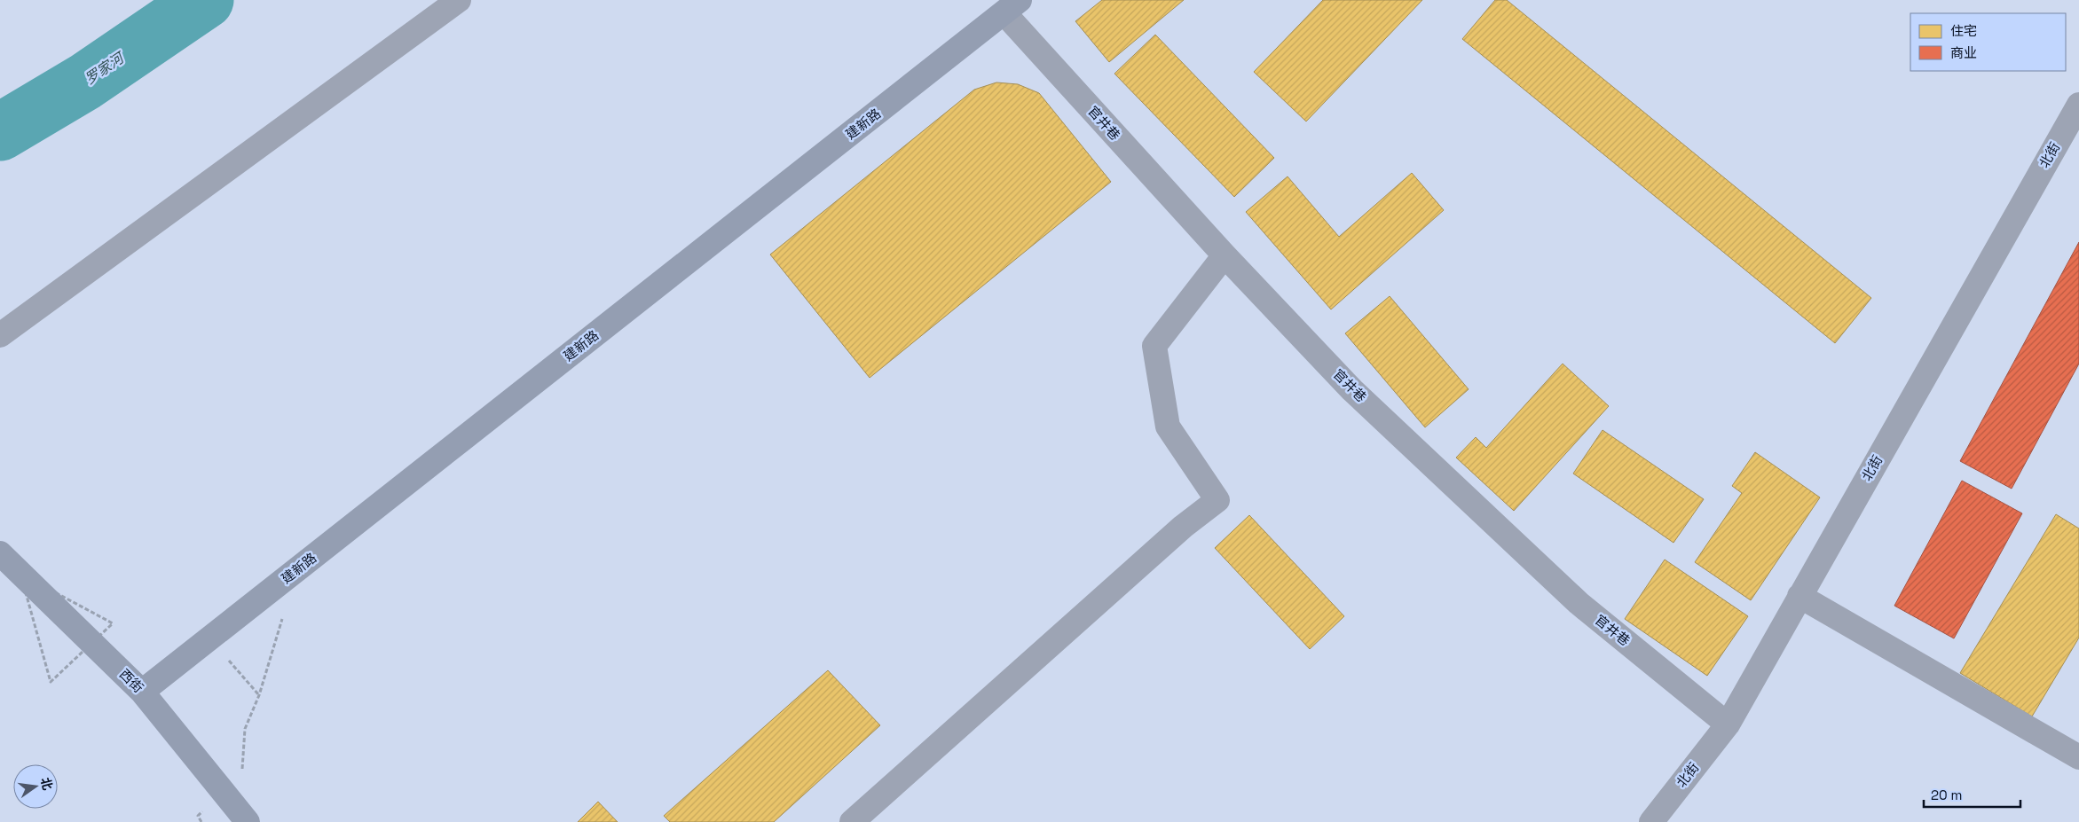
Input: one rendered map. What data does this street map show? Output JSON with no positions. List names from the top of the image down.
{
  "streets": {
    "main road": ["建新路", "西街"],
    "street": ["官井巷", "北街"]
  },
  "crossings": [
    ["官井巷", "建新路"],
    ["官井巷", "北街"],
    ["建新路", "西街"]
  ],
  "water": ["罗家河"],
  "legend": ["住宅", "商业"],
  "scale_bar": "20 m",
  "north": "right"
}
